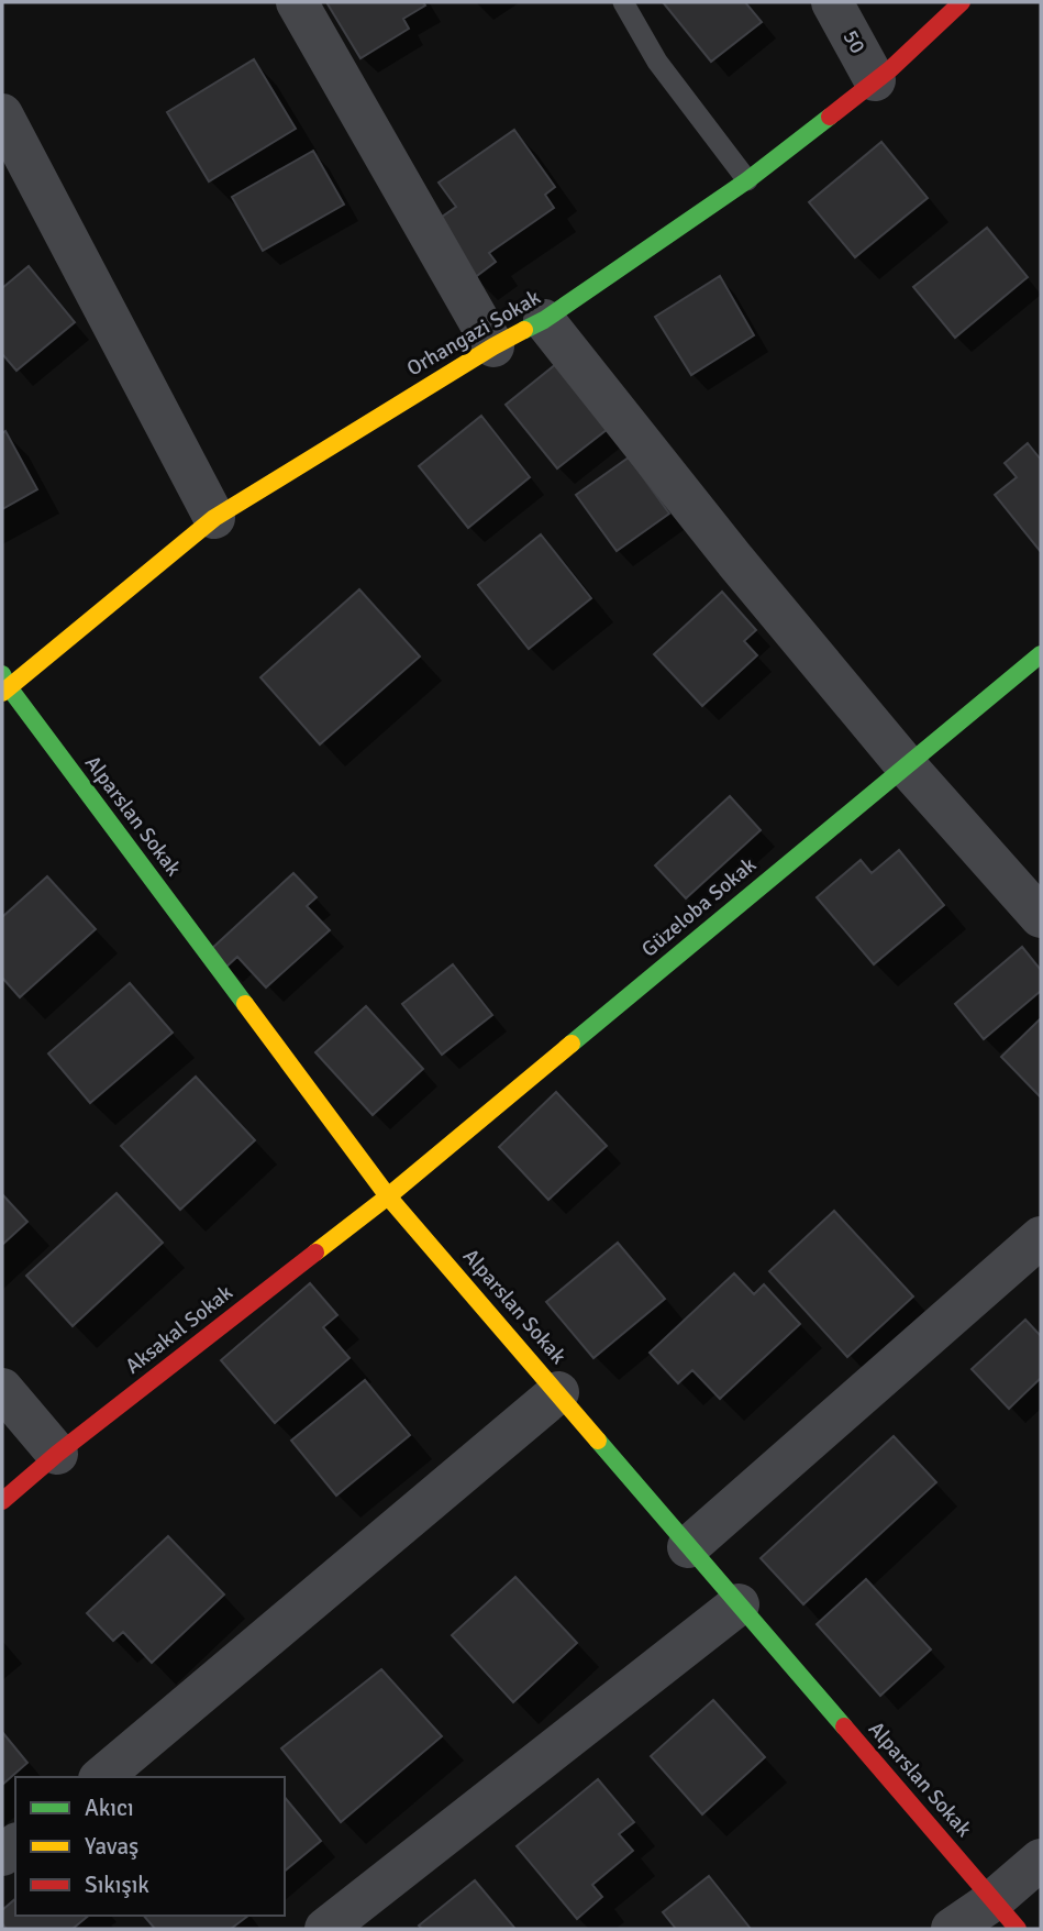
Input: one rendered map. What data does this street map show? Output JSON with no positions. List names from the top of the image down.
{
  "streets": {
    "street": [
      "50",
      "Orhangazi Sokak",
      "Alparslan Sokak",
      "Güzeloba Sokak",
      "Aksakal Sokak"
    ]
  },
  "crossings": [
    ["50", "Orhangazi Sokak"],
    ["Orhangazi Sokak", "Alparslan Sokak"],
    ["Alparslan Sokak", "Güzeloba Sokak"],
    ["Alparslan Sokak", "Aksakal Sokak"],
    ["Güzeloba Sokak", "Aksakal Sokak"]
  ],
  "legend": ["Akıcı", "Yavaş", "Sıkışık"]
}
